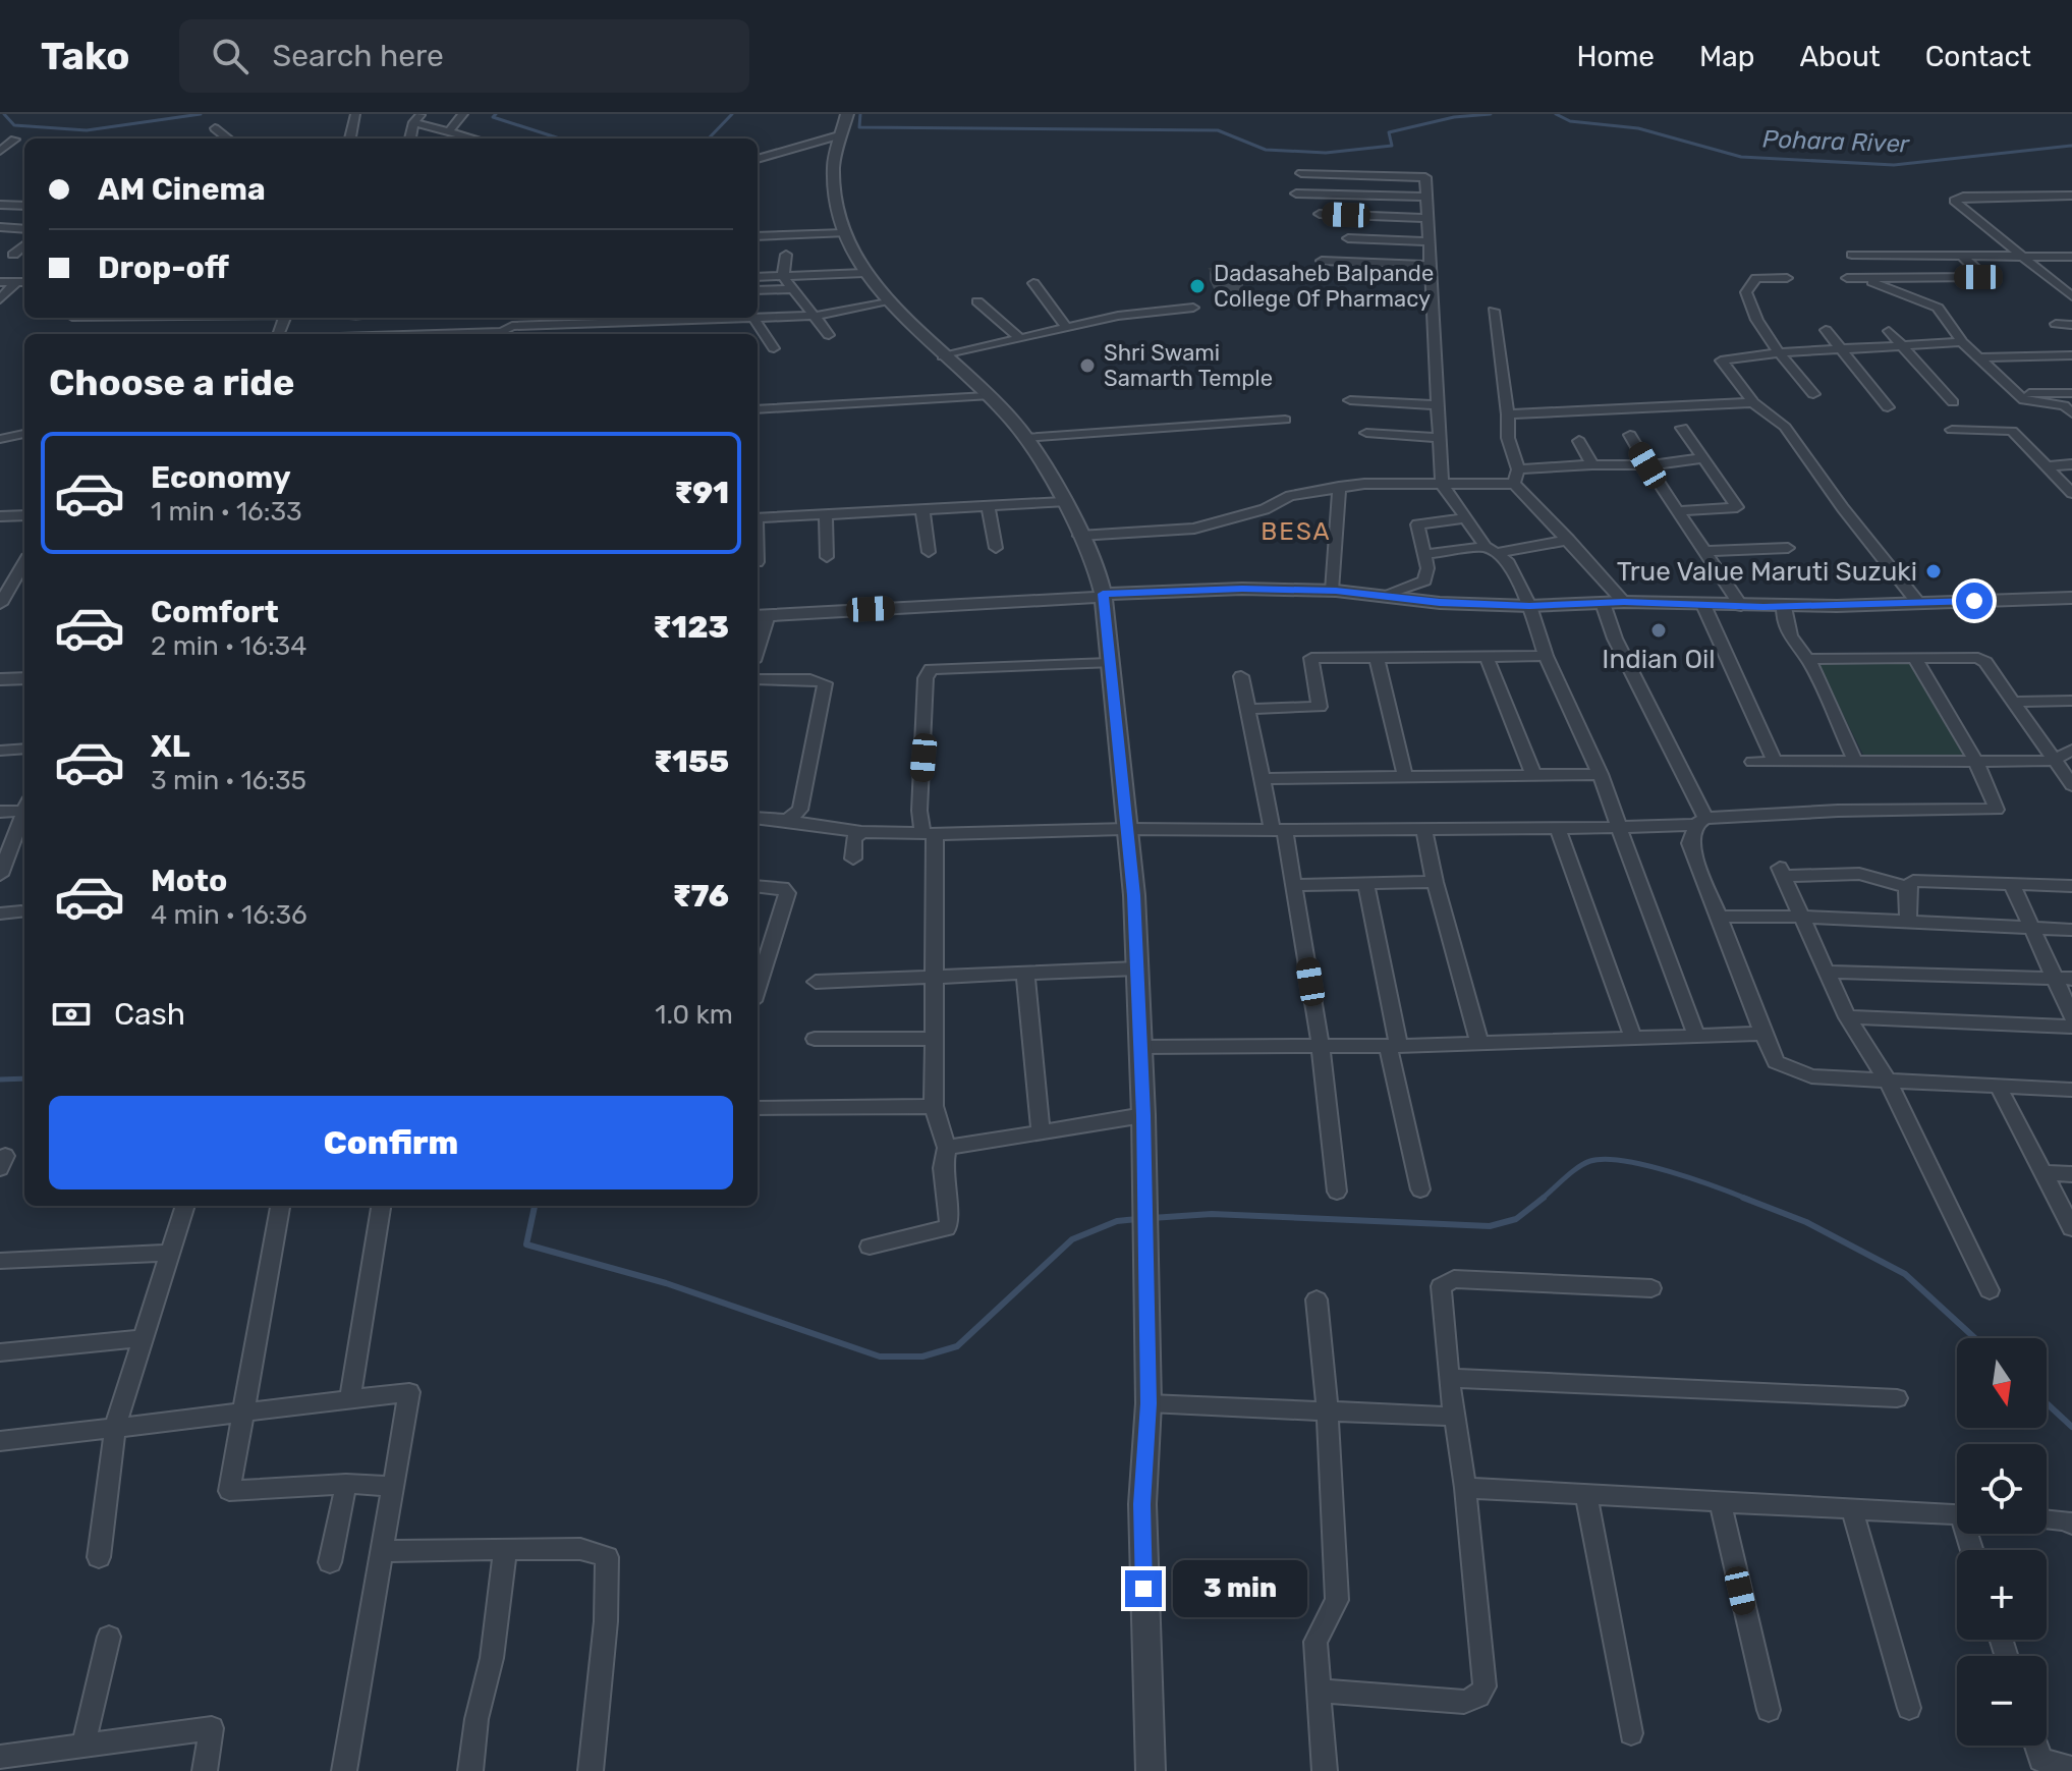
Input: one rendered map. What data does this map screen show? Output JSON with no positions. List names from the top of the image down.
{
  "districts": ["BESA"],
  "water": ["Pohara River"],
  "places": [
    "Dadasaheb Balpande College Of Pharmacy",
    "Shri Swami Samarth Temple",
    "True Value Maruti Suzuki",
    "Indian Oil"
  ],
  "north": "bottom",
  "page": {
    "header": "Tako",
    "search": "Search here",
    "nav": [
      "Home",
      "Map",
      "About",
      "Contact"
    ],
    "banner": ["AM Cinema", "Drop-off"],
    "heading": "Choose a ride",
    "list": [
      {
        "name": "Economy",
        "note": "1 min · 16:33",
        "value": "₹91"
      },
      {
        "name": "Comfort",
        "note": "2 min · 16:34",
        "value": "₹123"
      },
      {
        "name": "XL",
        "note": "3 min · 16:35",
        "value": "₹155"
      },
      {
        "name": "Moto",
        "note": "4 min · 16:36",
        "value": "₹76"
      }
    ],
    "pay": ["Cash", "1.0 km"],
    "buttons": "Confirm",
    "map_buttons": ["+", "−"],
    "bubble": "3 min"
  }
}
